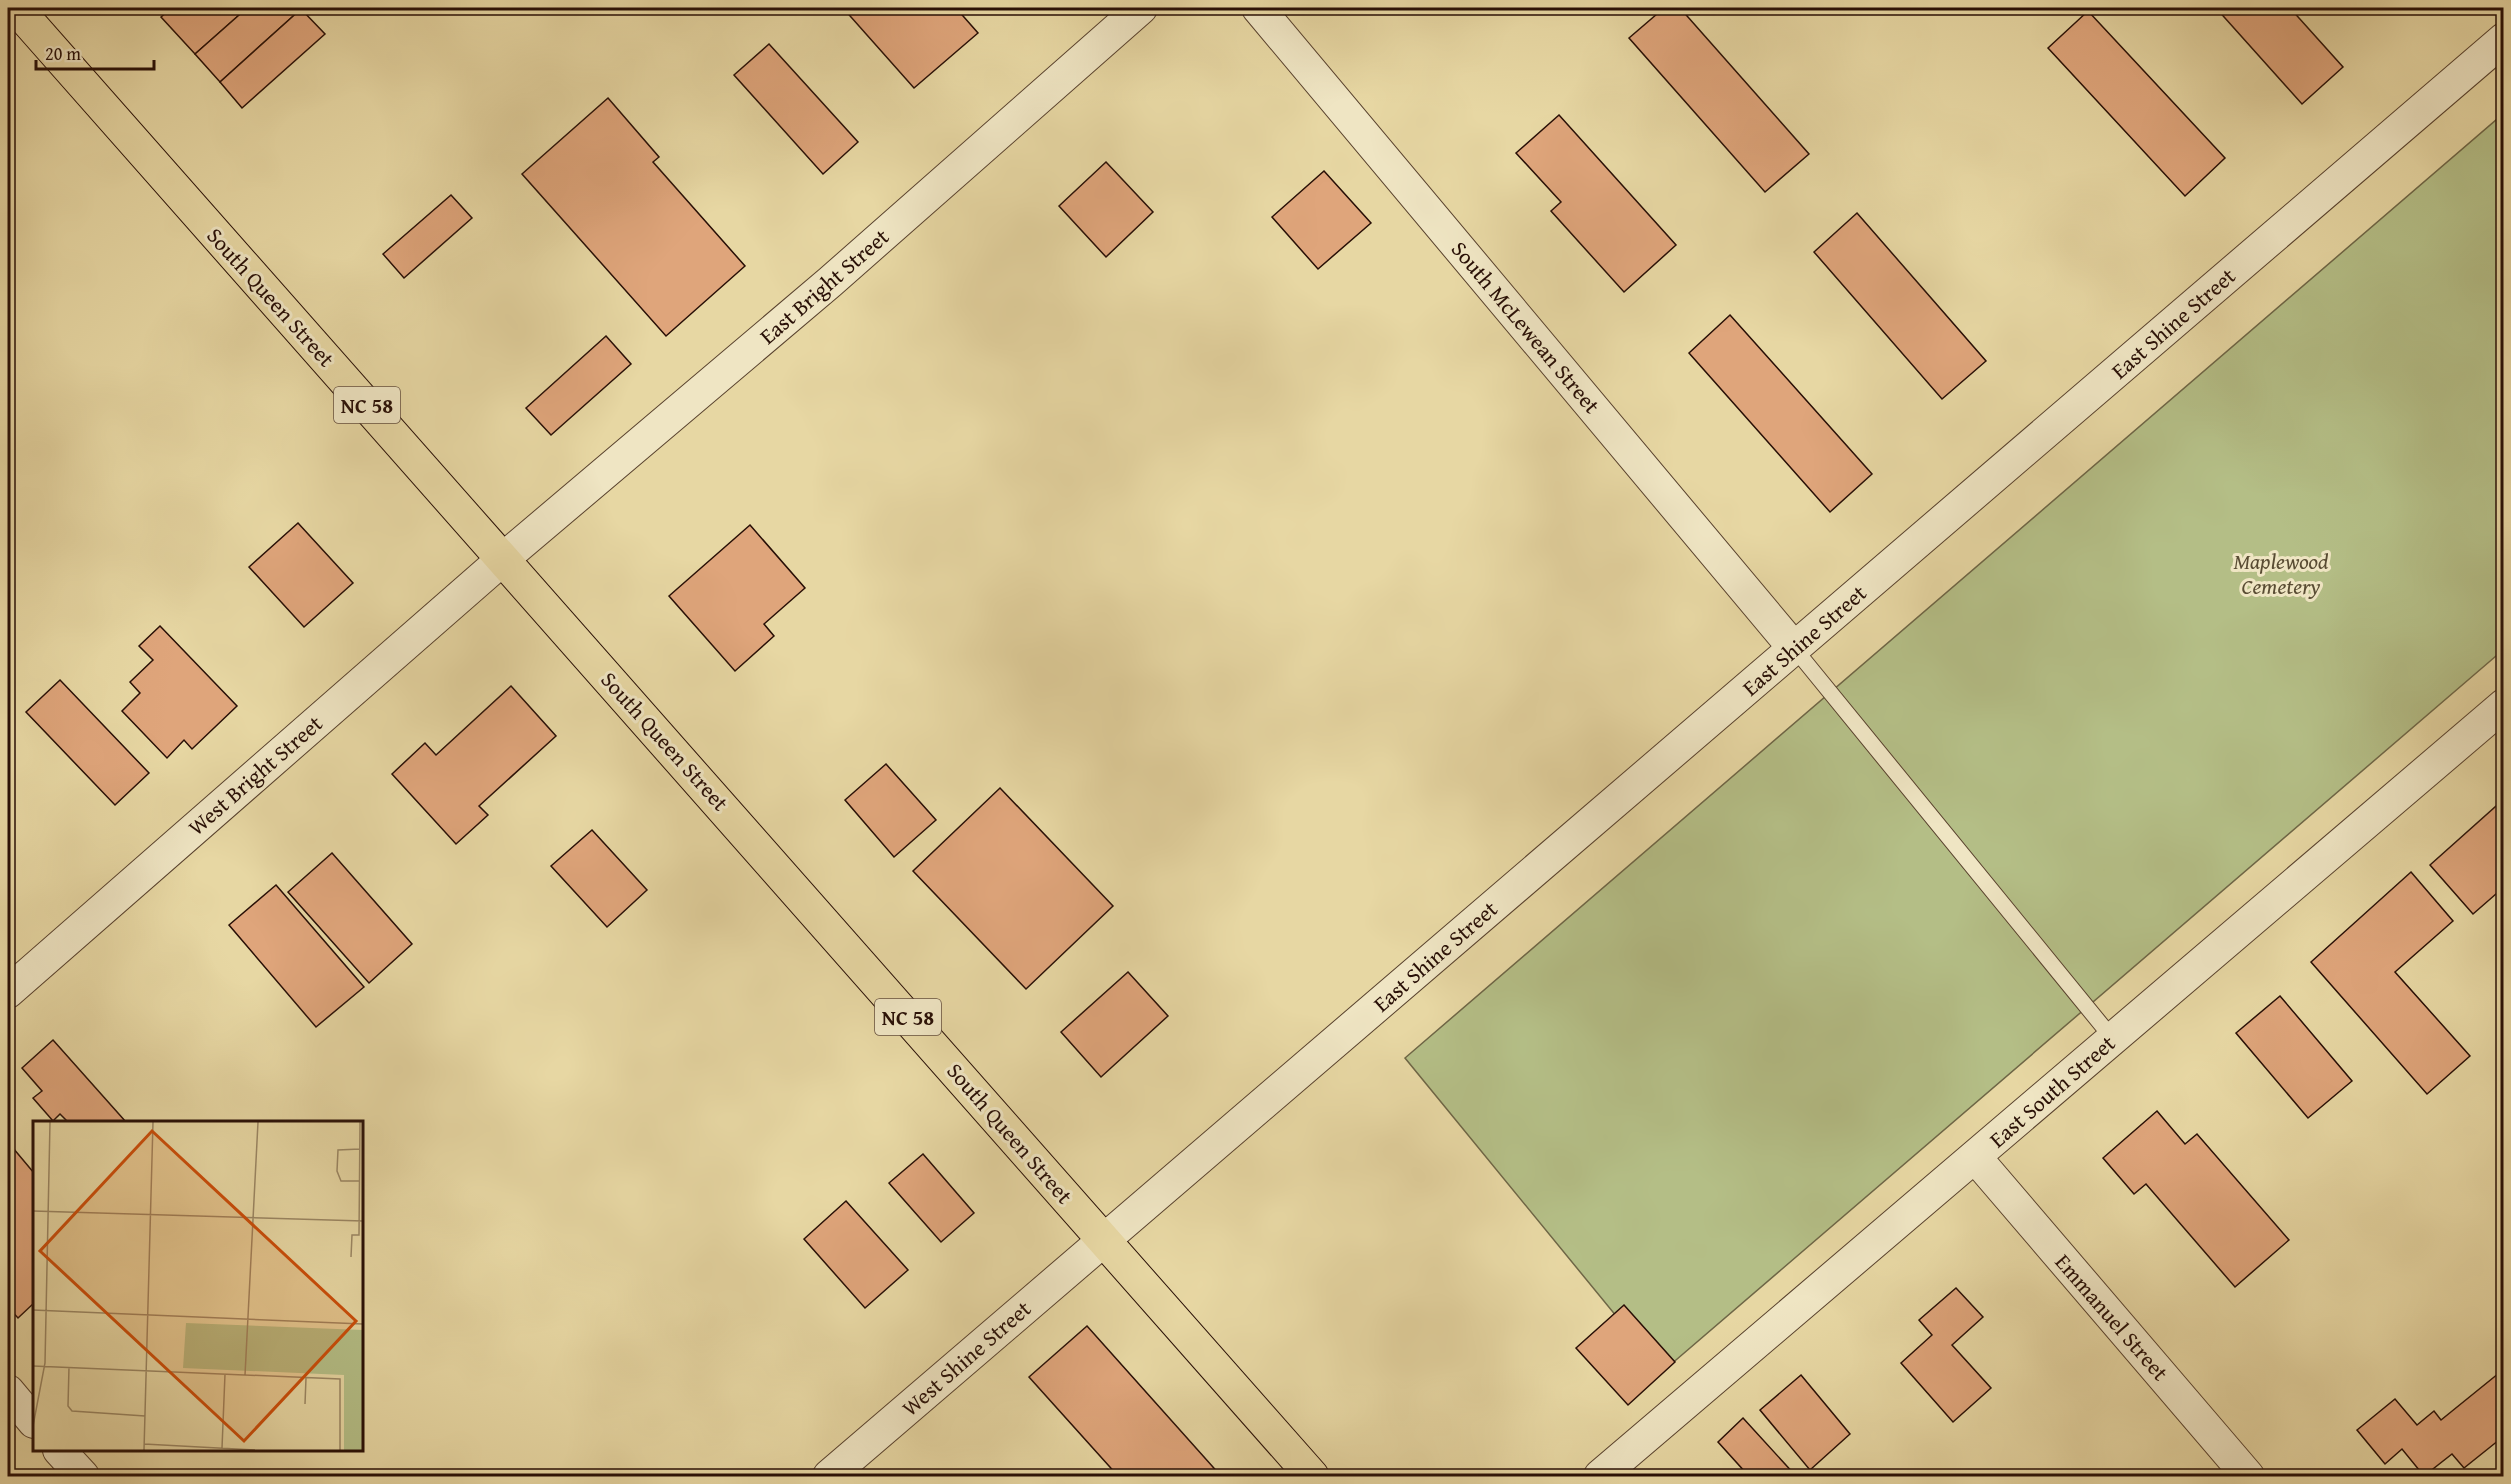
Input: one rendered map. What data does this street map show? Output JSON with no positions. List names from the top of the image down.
{
  "streets": {
    "main road": ["South Queen Street", "NC 58"],
    "street": [
      "East Bright Street",
      "East Shine Street",
      "South McLewean Street",
      "West Bright Street",
      "East South Street",
      "Emmanuel Street",
      "West Shine Street"
    ]
  },
  "crossings": [
    ["East Bright Street", "South Queen Street"],
    ["East Bright Street", "West Bright Street"],
    ["South Queen Street", "East Shine Street"],
    ["South Queen Street", "West Bright Street"],
    ["South Queen Street", "West Shine Street"],
    ["East Shine Street", "South McLewean Street"],
    ["East Shine Street", "West Shine Street"],
    ["East South Street", "Emmanuel Street"]
  ],
  "parks": ["Maplewood Cemetery"],
  "scale_bar": "20 m"
}
